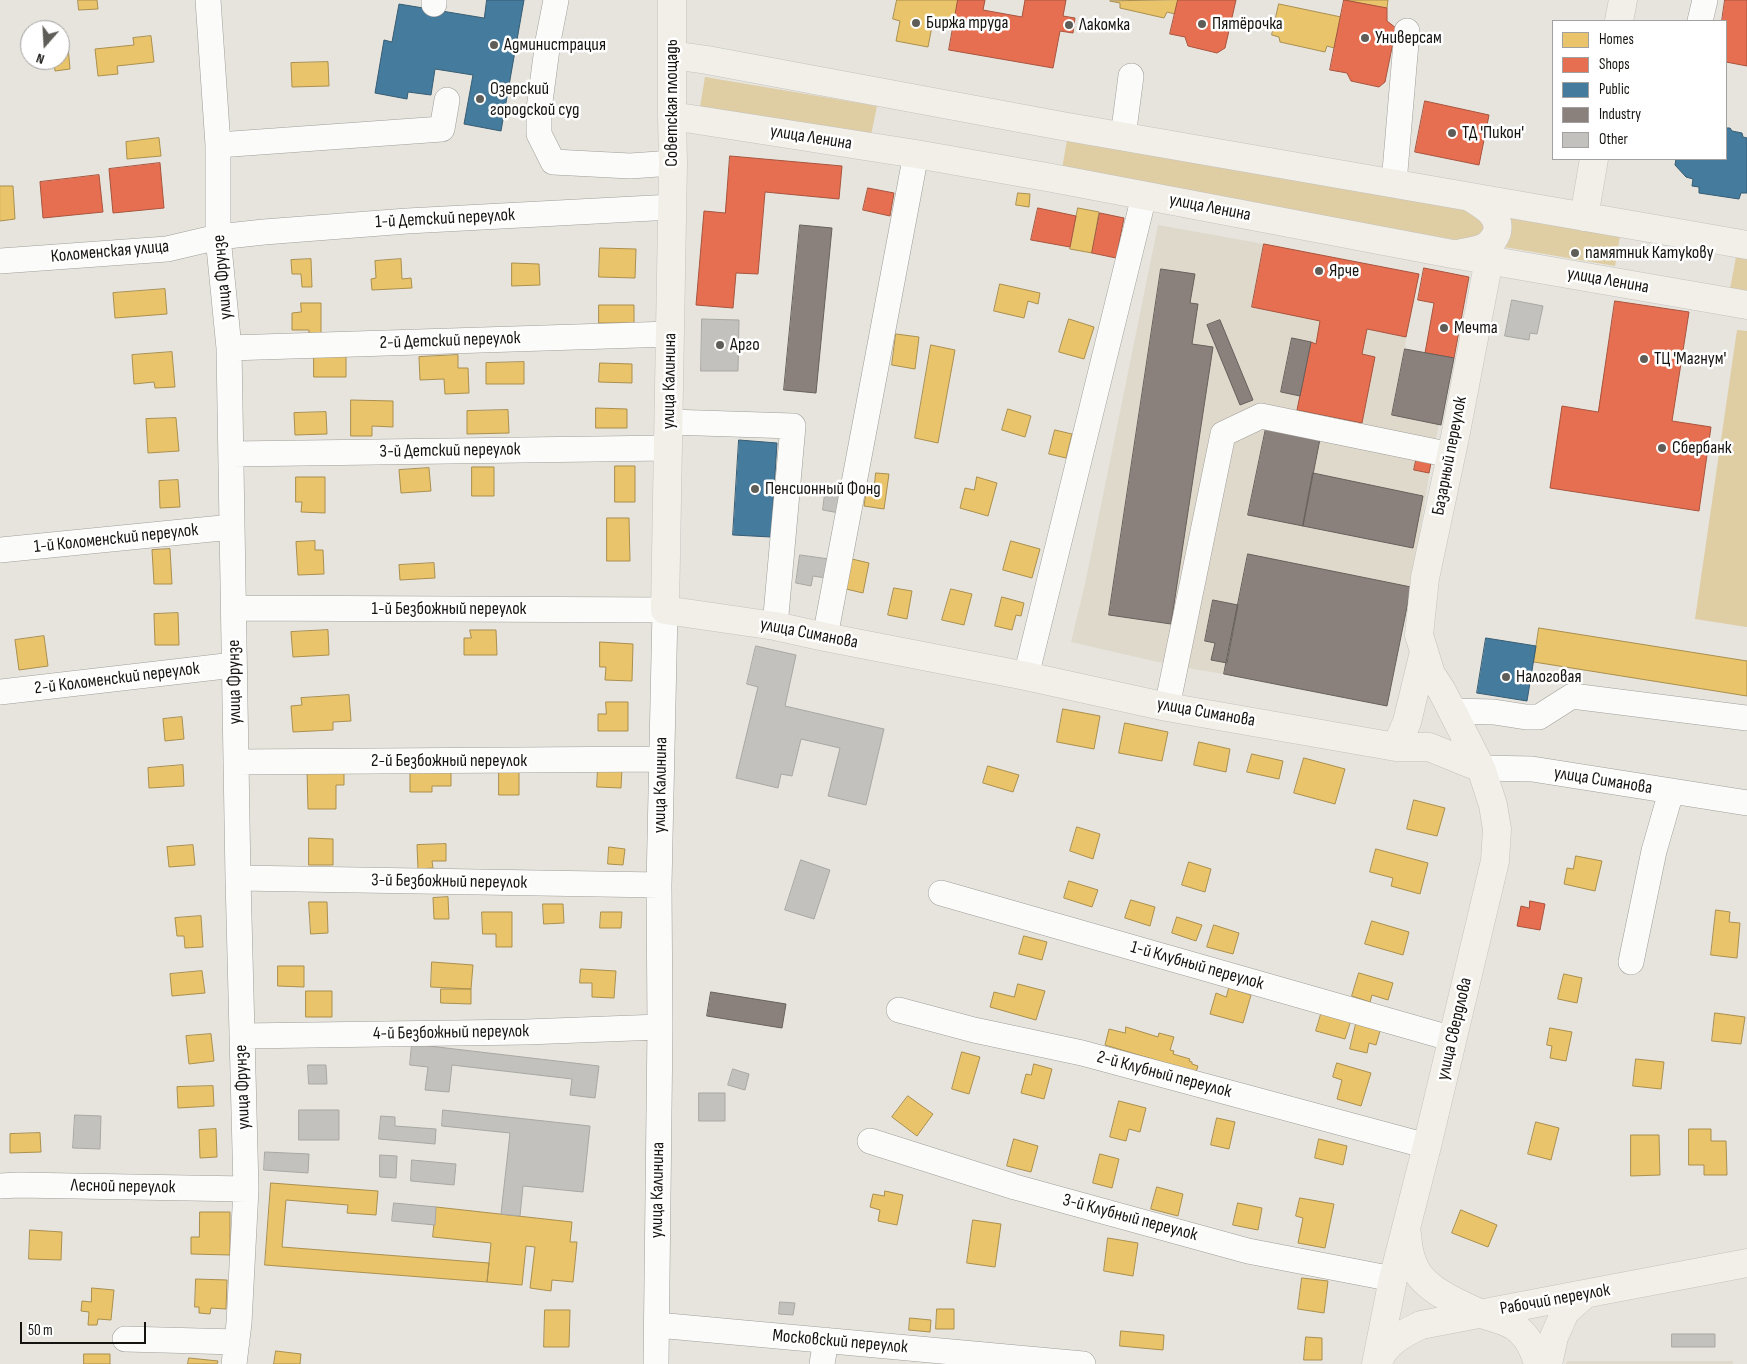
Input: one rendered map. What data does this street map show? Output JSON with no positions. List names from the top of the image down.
{
  "streets": {
    "main road": [
      "Советская площадь",
      "улица Ленина",
      "улица Калинина",
      "Базарный переулок",
      "улица Симанова",
      "улица Свердлова",
      "Рабочий переулок"
    ],
    "street": [
      "1-й Детский переулок",
      "Коломенская улица",
      "улица Фрунзе",
      "2-й Детский переулок",
      "3-й Детский переулок",
      "1-й Коломенский переулок",
      "1-й Безбожный переулок",
      "2-й Коломенский переулок",
      "2-й Безбожный переулок",
      "3-й Безбожный переулок",
      "1-й Клубный переулок",
      "4-й Безбожный переулок",
      "2-й Клубный переулок",
      "Лесной переулок",
      "3-й Клубный переулок",
      "Московский переулок"
    ]
  },
  "crossings": [
    ["Советская площадь", "улица Ленина"],
    ["Советская площадь", "1-й Детский переулок"],
    ["Советская площадь", "улица Калинина"],
    ["улица Ленина", "Базарный переулок"],
    ["1-й Детский переулок", "Коломенская улица"],
    ["1-й Детский переулок", "улица Фрунзе"],
    ["1-й Детский переулок", "улица Калинина"],
    ["Коломенская улица", "улица Фрунзе"],
    ["улица Фрунзе", "2-й Детский переулок"],
    ["улица Фрунзе", "3-й Детский переулок"],
    ["улица Фрунзе", "1-й Коломенский переулок"],
    ["улица Фрунзе", "1-й Безбожный переулок"],
    ["улица Фрунзе", "2-й Коломенский переулок"],
    ["улица Фрунзе", "2-й Безбожный переулок"],
    ["улица Фрунзе", "3-й Безбожный переулок"],
    ["улица Фрунзе", "4-й Безбожный переулок"],
    ["улица Фрунзе", "Лесной переулок"],
    ["2-й Детский переулок", "улица Калинина"],
    ["улица Калинина", "3-й Детский переулок"],
    ["улица Калинина", "1-й Безбожный переулок"],
    ["улица Калинина", "улица Симанова"],
    ["улица Калинина", "2-й Безбожный переулок"],
    ["улица Калинина", "3-й Безбожный переулок"],
    ["улица Калинина", "4-й Безбожный переулок"],
    ["улица Калинина", "Московский переулок"],
    ["3-й Детский переулок", "улица Симанова"],
    ["Базарный переулок", "улица Симанова"],
    ["Базарный переулок", "улица Свердлова"],
    ["1-й Безбожный переулок", "улица Симанова"],
    ["улица Симанова", "улица Свердлова"],
    ["1-й Клубный переулок", "улица Свердлова"],
    ["улица Свердлова", "2-й Клубный переулок"],
    ["улица Свердлова", "3-й Клубный переулок"],
    ["улица Свердлова", "Рабочий переулок"]
  ],
  "places": [
    "Биржа труда",
    "Пятёрочка",
    "Лакомка",
    "Универсам",
    "Администрация",
    "Озерский городской суд",
    "ТД 'Пикон'",
    "памятник Катукову",
    "Ярче",
    "Мечта",
    "Арго",
    "ТЦ 'Магнум'",
    "Сбербанк",
    "Пенсионный Фонд",
    "Налоговая"
  ],
  "legend": [
    "Homes",
    "Shops",
    "Public",
    "Industry",
    "Other"
  ],
  "scale_bar": "50 m",
  "north": "bottom"
}
